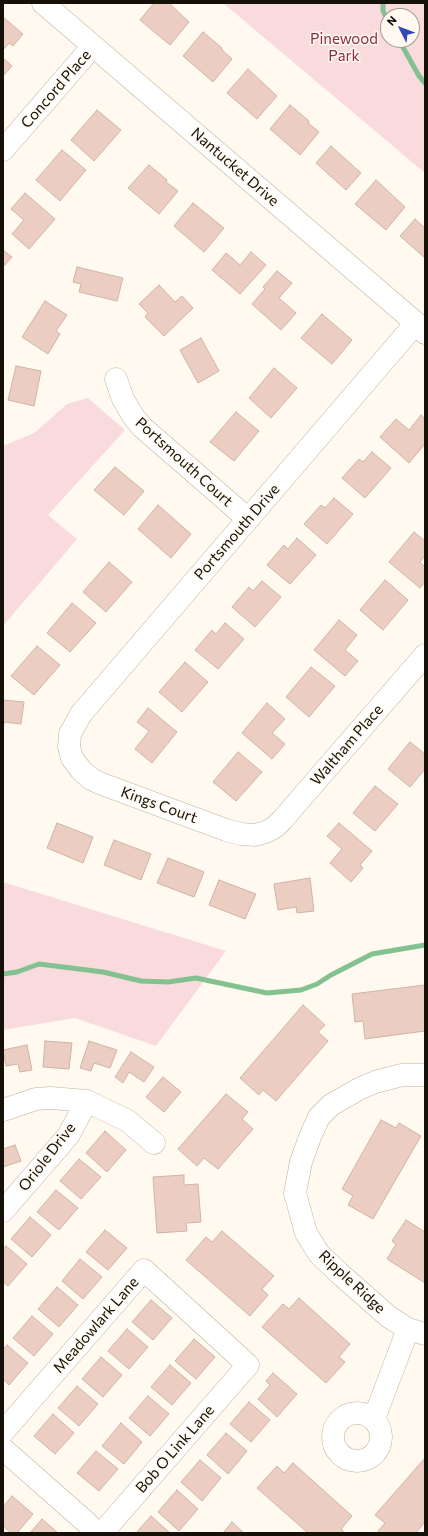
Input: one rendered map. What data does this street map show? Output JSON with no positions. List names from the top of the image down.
{
  "streets": {
    "street": [
      "Concord Place",
      "Nantucket Drive",
      "Portsmouth Court",
      "Portsmouth Drive",
      "Waltham Place",
      "Kings Court",
      "Oriole Drive",
      "Ripple Ridge",
      "Meadowlark Lane",
      "Bob O Link Lane"
    ]
  },
  "crossings": [
    ["Concord Place", "Nantucket Drive"],
    ["Nantucket Drive", "Portsmouth Drive"],
    ["Portsmouth Court", "Portsmouth Drive"],
    ["Portsmouth Drive", "Kings Court"],
    ["Waltham Place", "Kings Court"],
    ["Meadowlark Lane", "Bob O Link Lane"]
  ],
  "parks": ["Pinewood Park"],
  "north": "top left"
}
